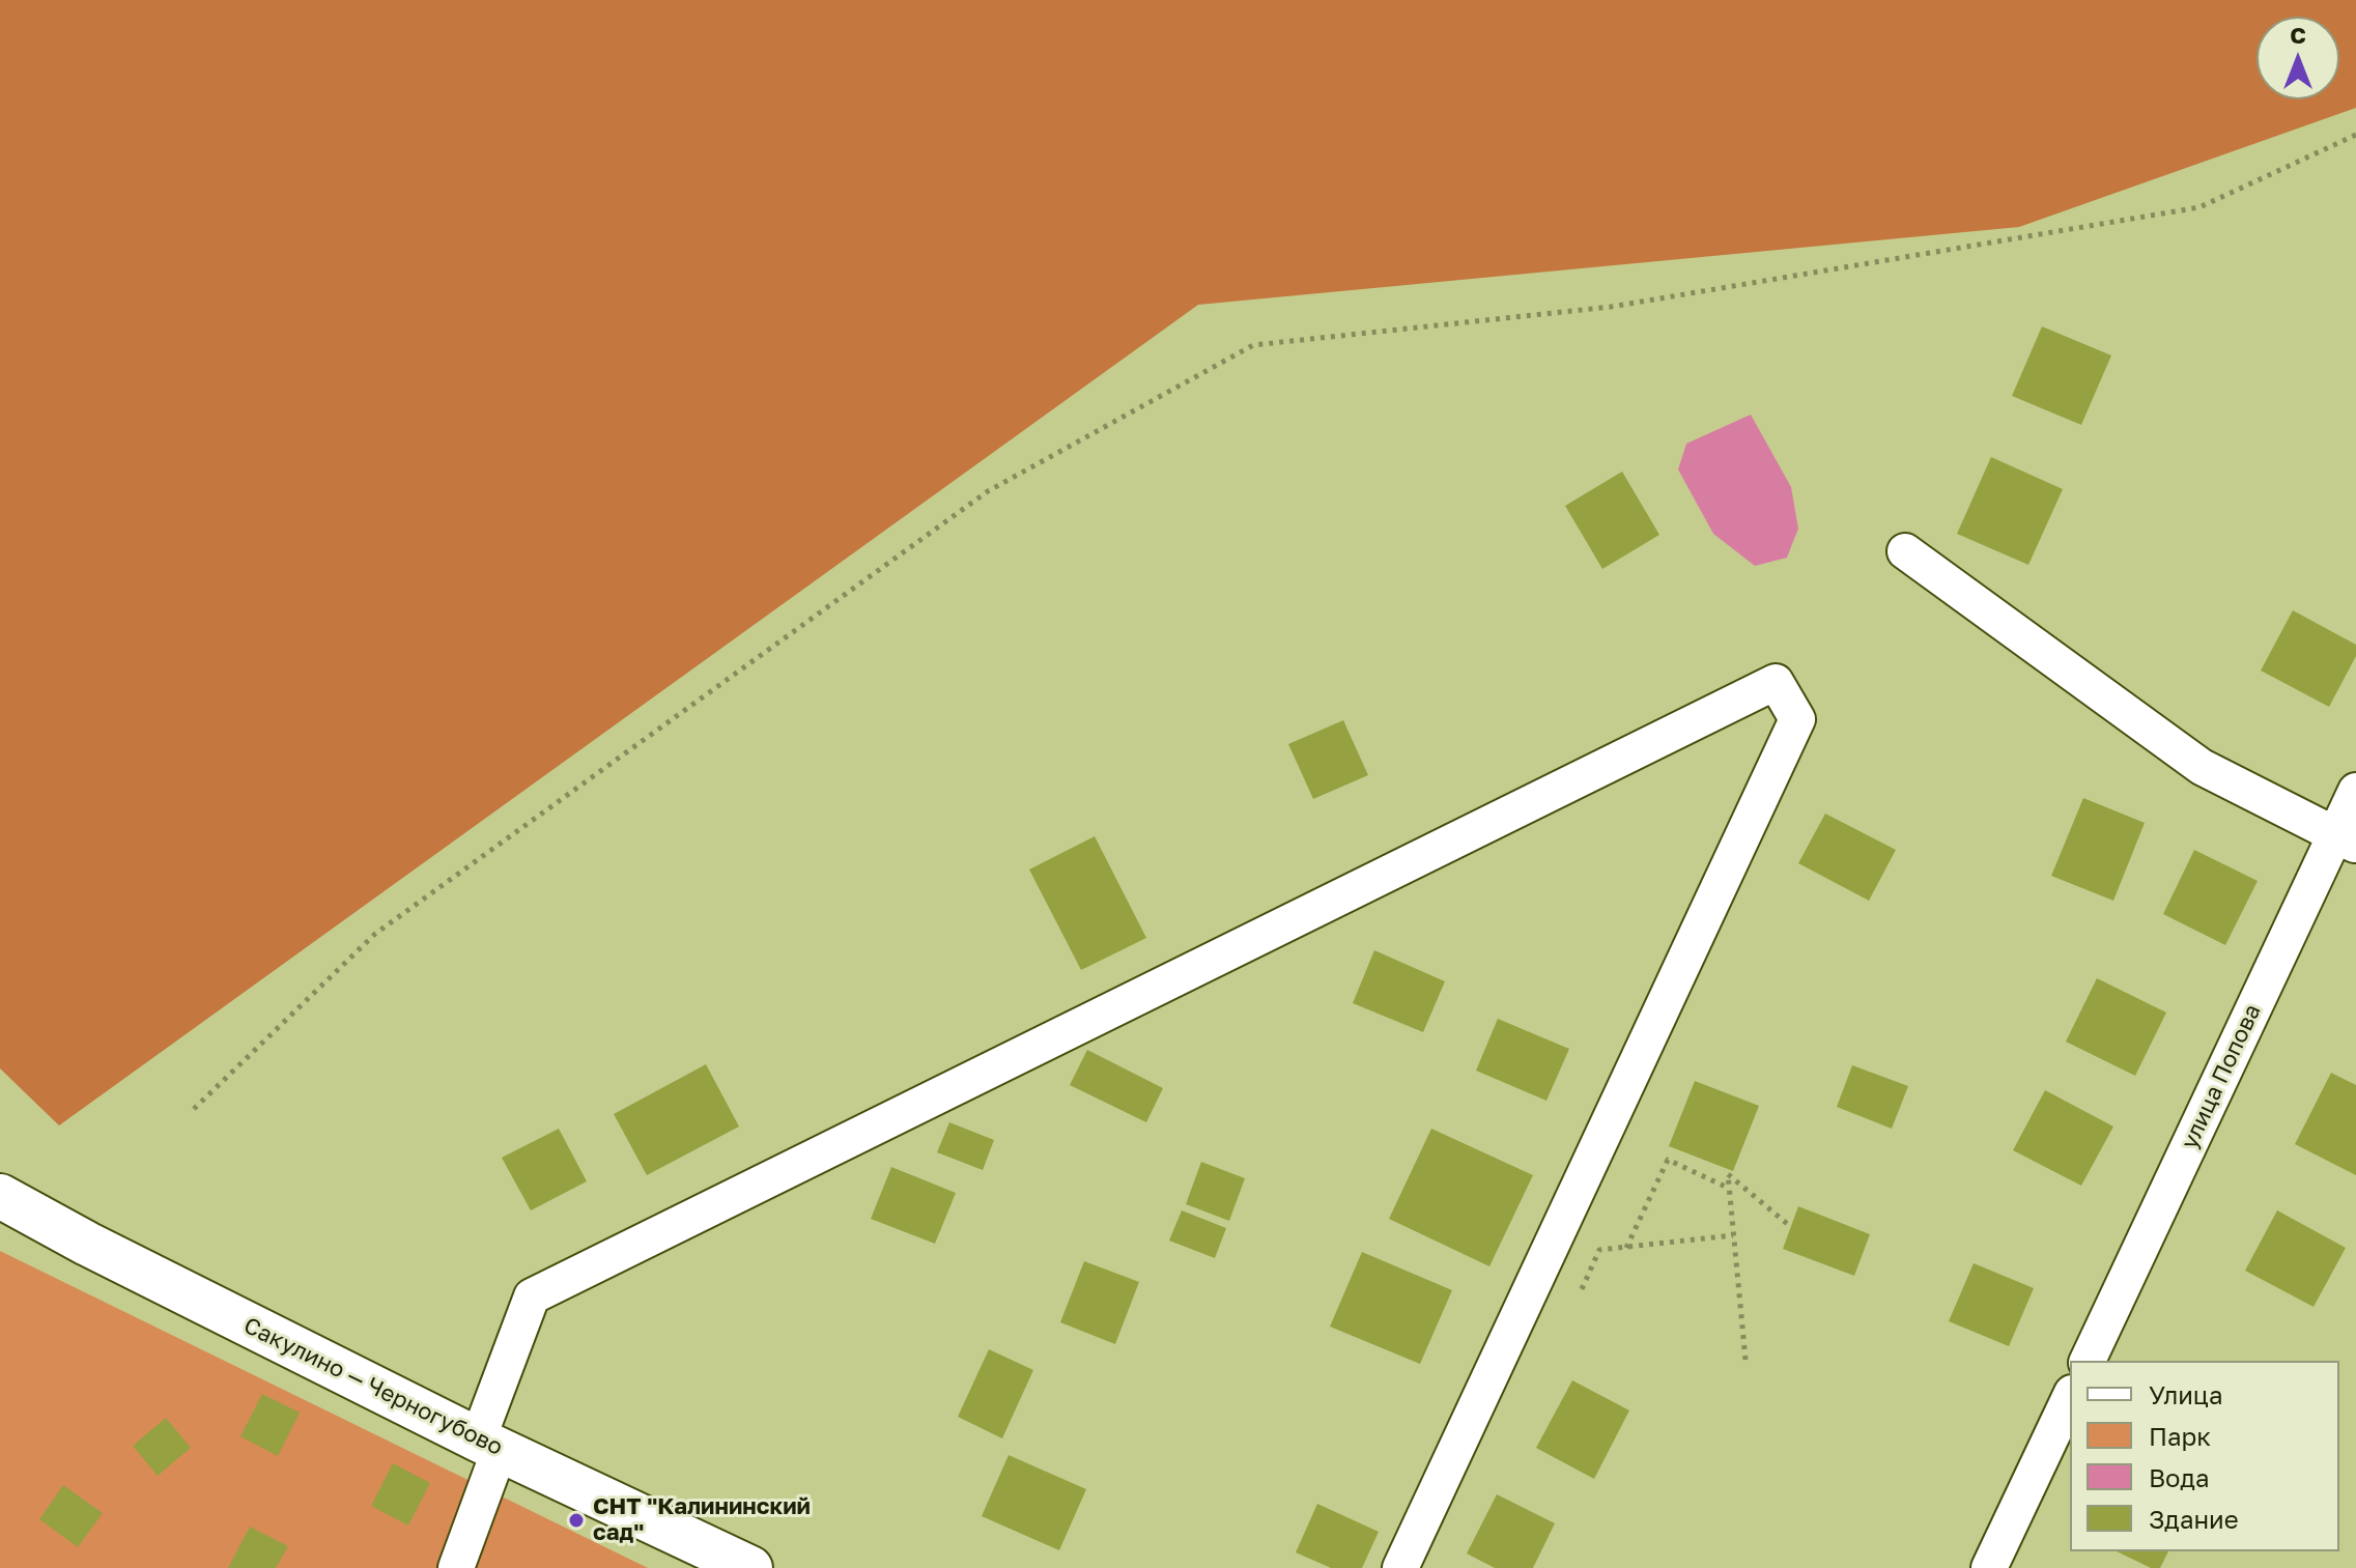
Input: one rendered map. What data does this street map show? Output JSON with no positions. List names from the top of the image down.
{
  "streets": {
    "street": ["улица Попова", "Сакулино — Черногубово"]
  },
  "places": ["СНТ \"Калининский сад\""],
  "legend": [
    "Улица",
    "Парк",
    "Вода",
    "Здание"
  ],
  "north": "top"
}
